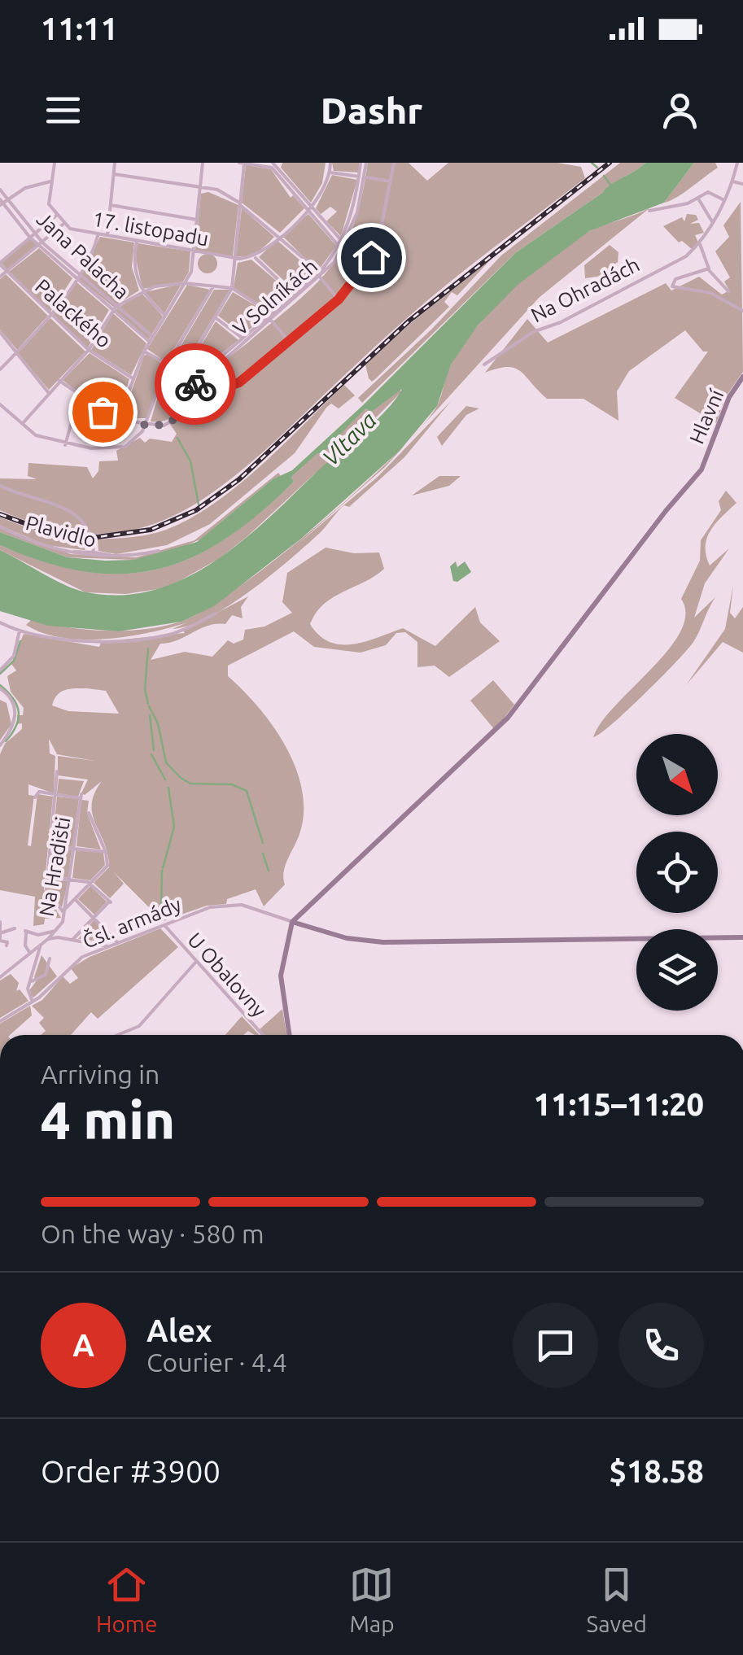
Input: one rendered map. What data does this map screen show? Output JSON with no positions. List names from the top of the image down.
{
  "streets": {
    "street": [
      "17. listopadu",
      "Jana Palacha",
      "Na Ohradách",
      "V Solníkách",
      "Palackého",
      "Hlavní",
      "Plavidlo",
      "Na Hradišti",
      "Čsl. armády",
      "U Obalovny"
    ]
  },
  "crossings": [
    ["Hlavní", "Čsl. armády"],
    ["Čsl. armády", "U Obalovny"]
  ],
  "water": ["Vltava"],
  "north": "bottom right",
  "page": {
    "status": "11:11",
    "header": "Dashr",
    "heading": ["4 min", "Arriving in", "11:15–11:20"],
    "panel": [
      "Alex",
      "Courier · 4.4",
      "Order #3900",
      "$18.58"
    ],
    "bar": "On the way · 580 m",
    "round": "A",
    "tabs": ["Home", "Map", "Saved"]
  }
}
